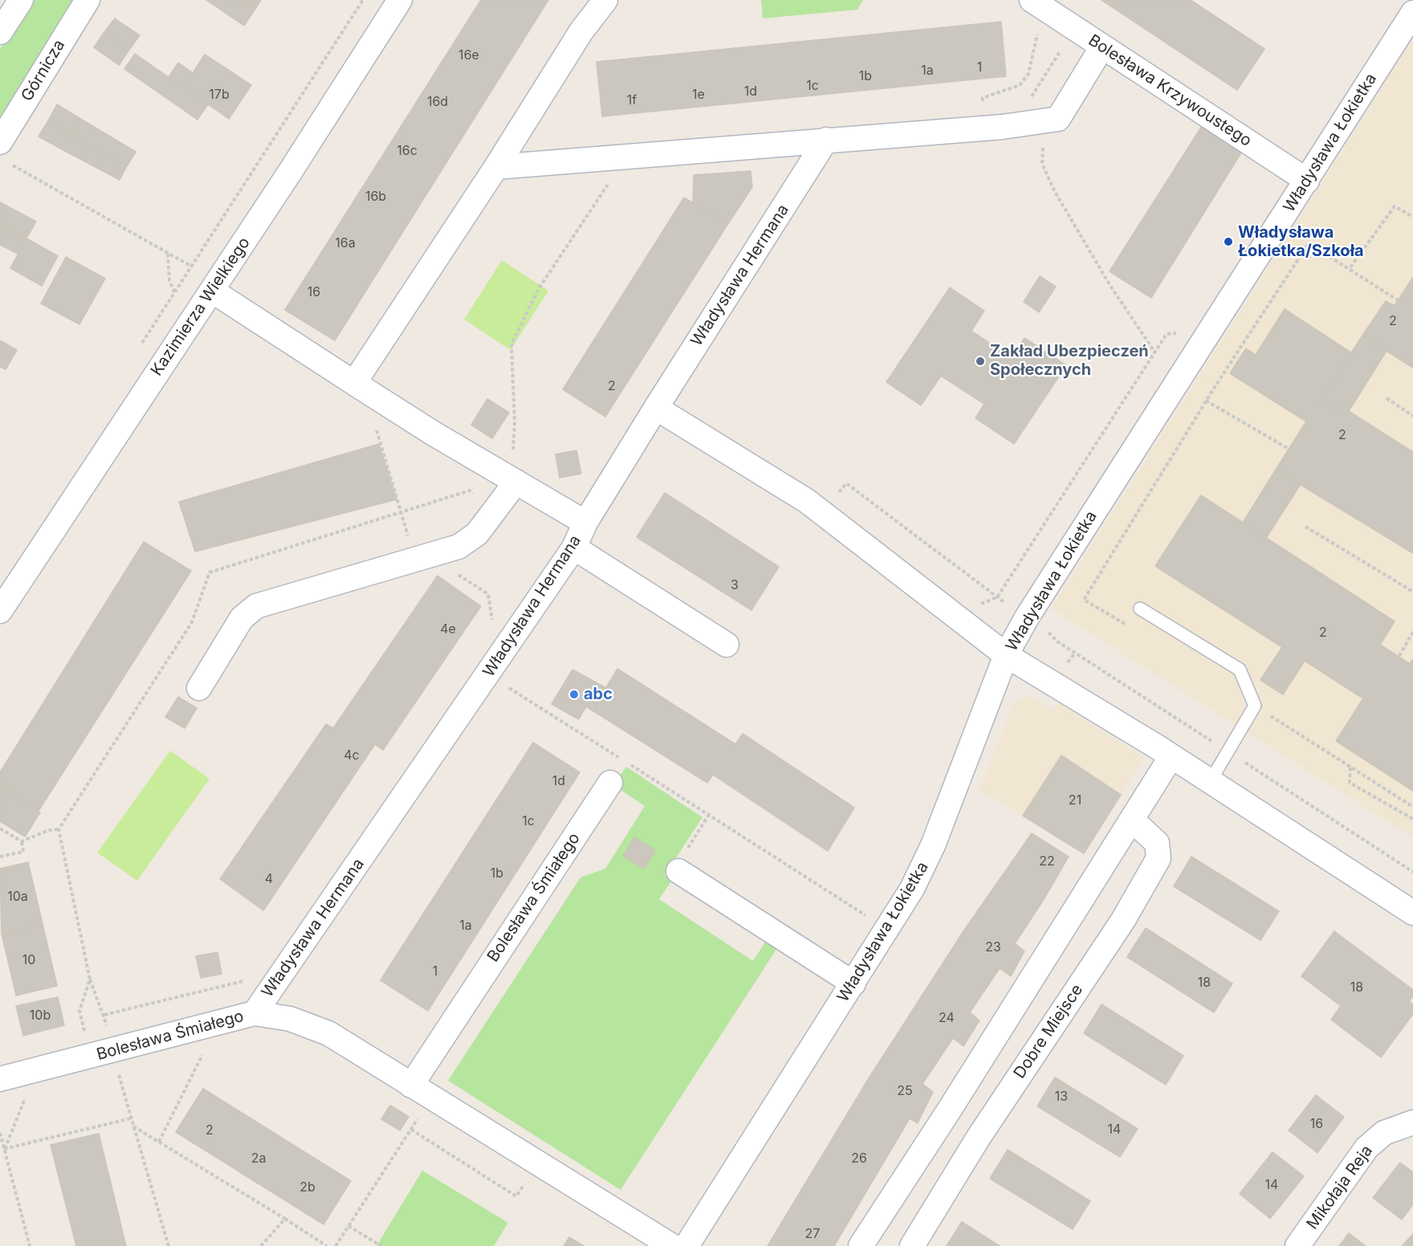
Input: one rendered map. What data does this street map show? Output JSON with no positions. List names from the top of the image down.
{
  "streets": {
    "street": [
      "Górnicza",
      "Bolesława Krzywoustego",
      "Władysława Łokietka",
      "Władysława Hermana",
      "Kazimierza Wielkiego",
      "Bolesława Śmiałego",
      "Dobre Miejsce",
      "Mikołaja Reja"
    ]
  },
  "crossings": [
    ["Bolesława Krzywoustego", "Władysława Łokietka"],
    ["Władysława Hermana", "Bolesława Śmiałego"]
  ],
  "places": ["Władysława Łokietka/Szkoła", "Zakład Ubezpieczeń Społecznych", "abc"],
  "house_numbers": [
    "16e",
    "1",
    "1a",
    "1b",
    "1c",
    "1d",
    "17b",
    "1e",
    "1f",
    "16d",
    "16c",
    "16b",
    "16a",
    "16",
    "2",
    "2",
    "2",
    "3",
    "4e",
    "2",
    "4c",
    "1d",
    "21",
    "1c",
    "22",
    "1b",
    "4",
    "10a",
    "1a",
    "23",
    "10",
    "1",
    "18",
    "18",
    "10b",
    "24",
    "25",
    "13",
    "16",
    "14",
    "2",
    "2a",
    "26",
    "14",
    "2b",
    "27"
  ]
}
